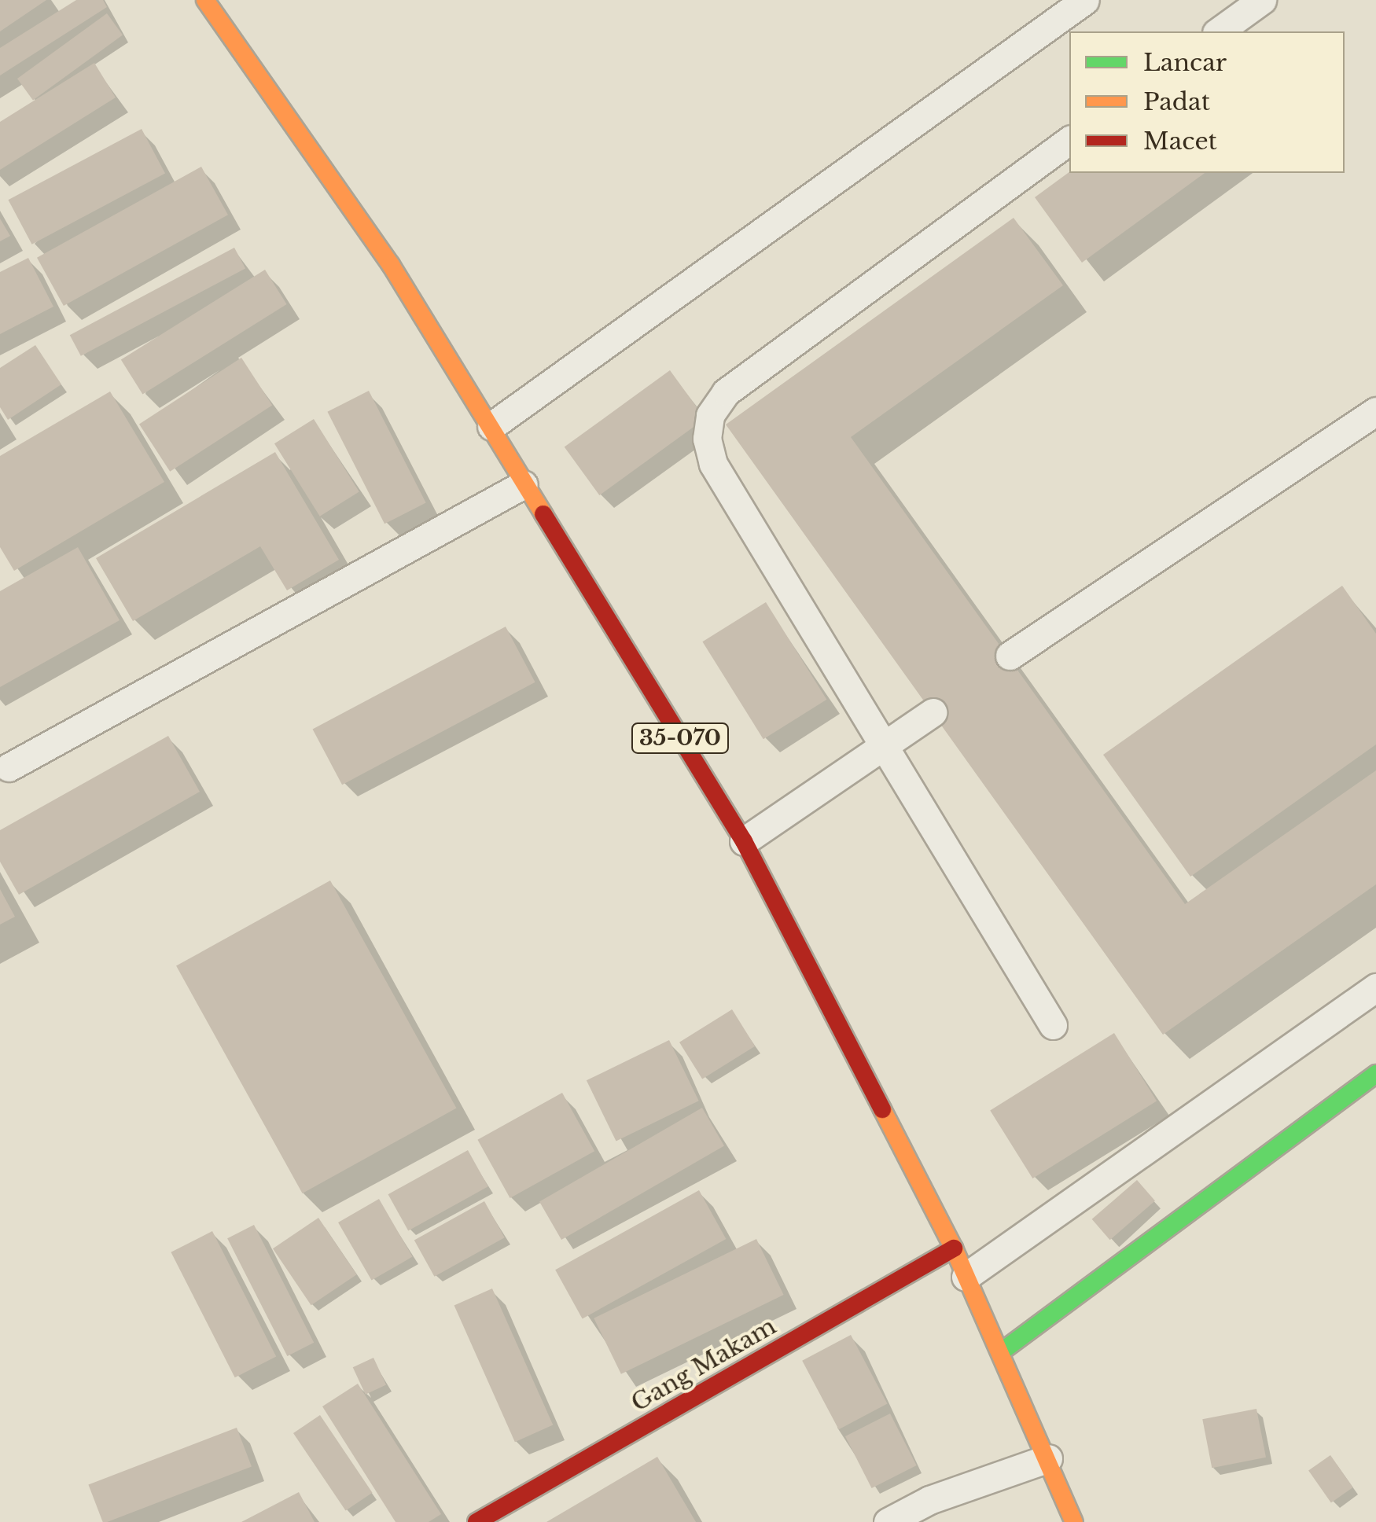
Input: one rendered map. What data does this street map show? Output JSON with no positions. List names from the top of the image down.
{
  "streets": {
    "main road": ["35-070", "Gang Makam"]
  },
  "crossings": [
    ["35-070", "Gang Makam"]
  ],
  "legend": ["Lancar", "Padat", "Macet"]
}
